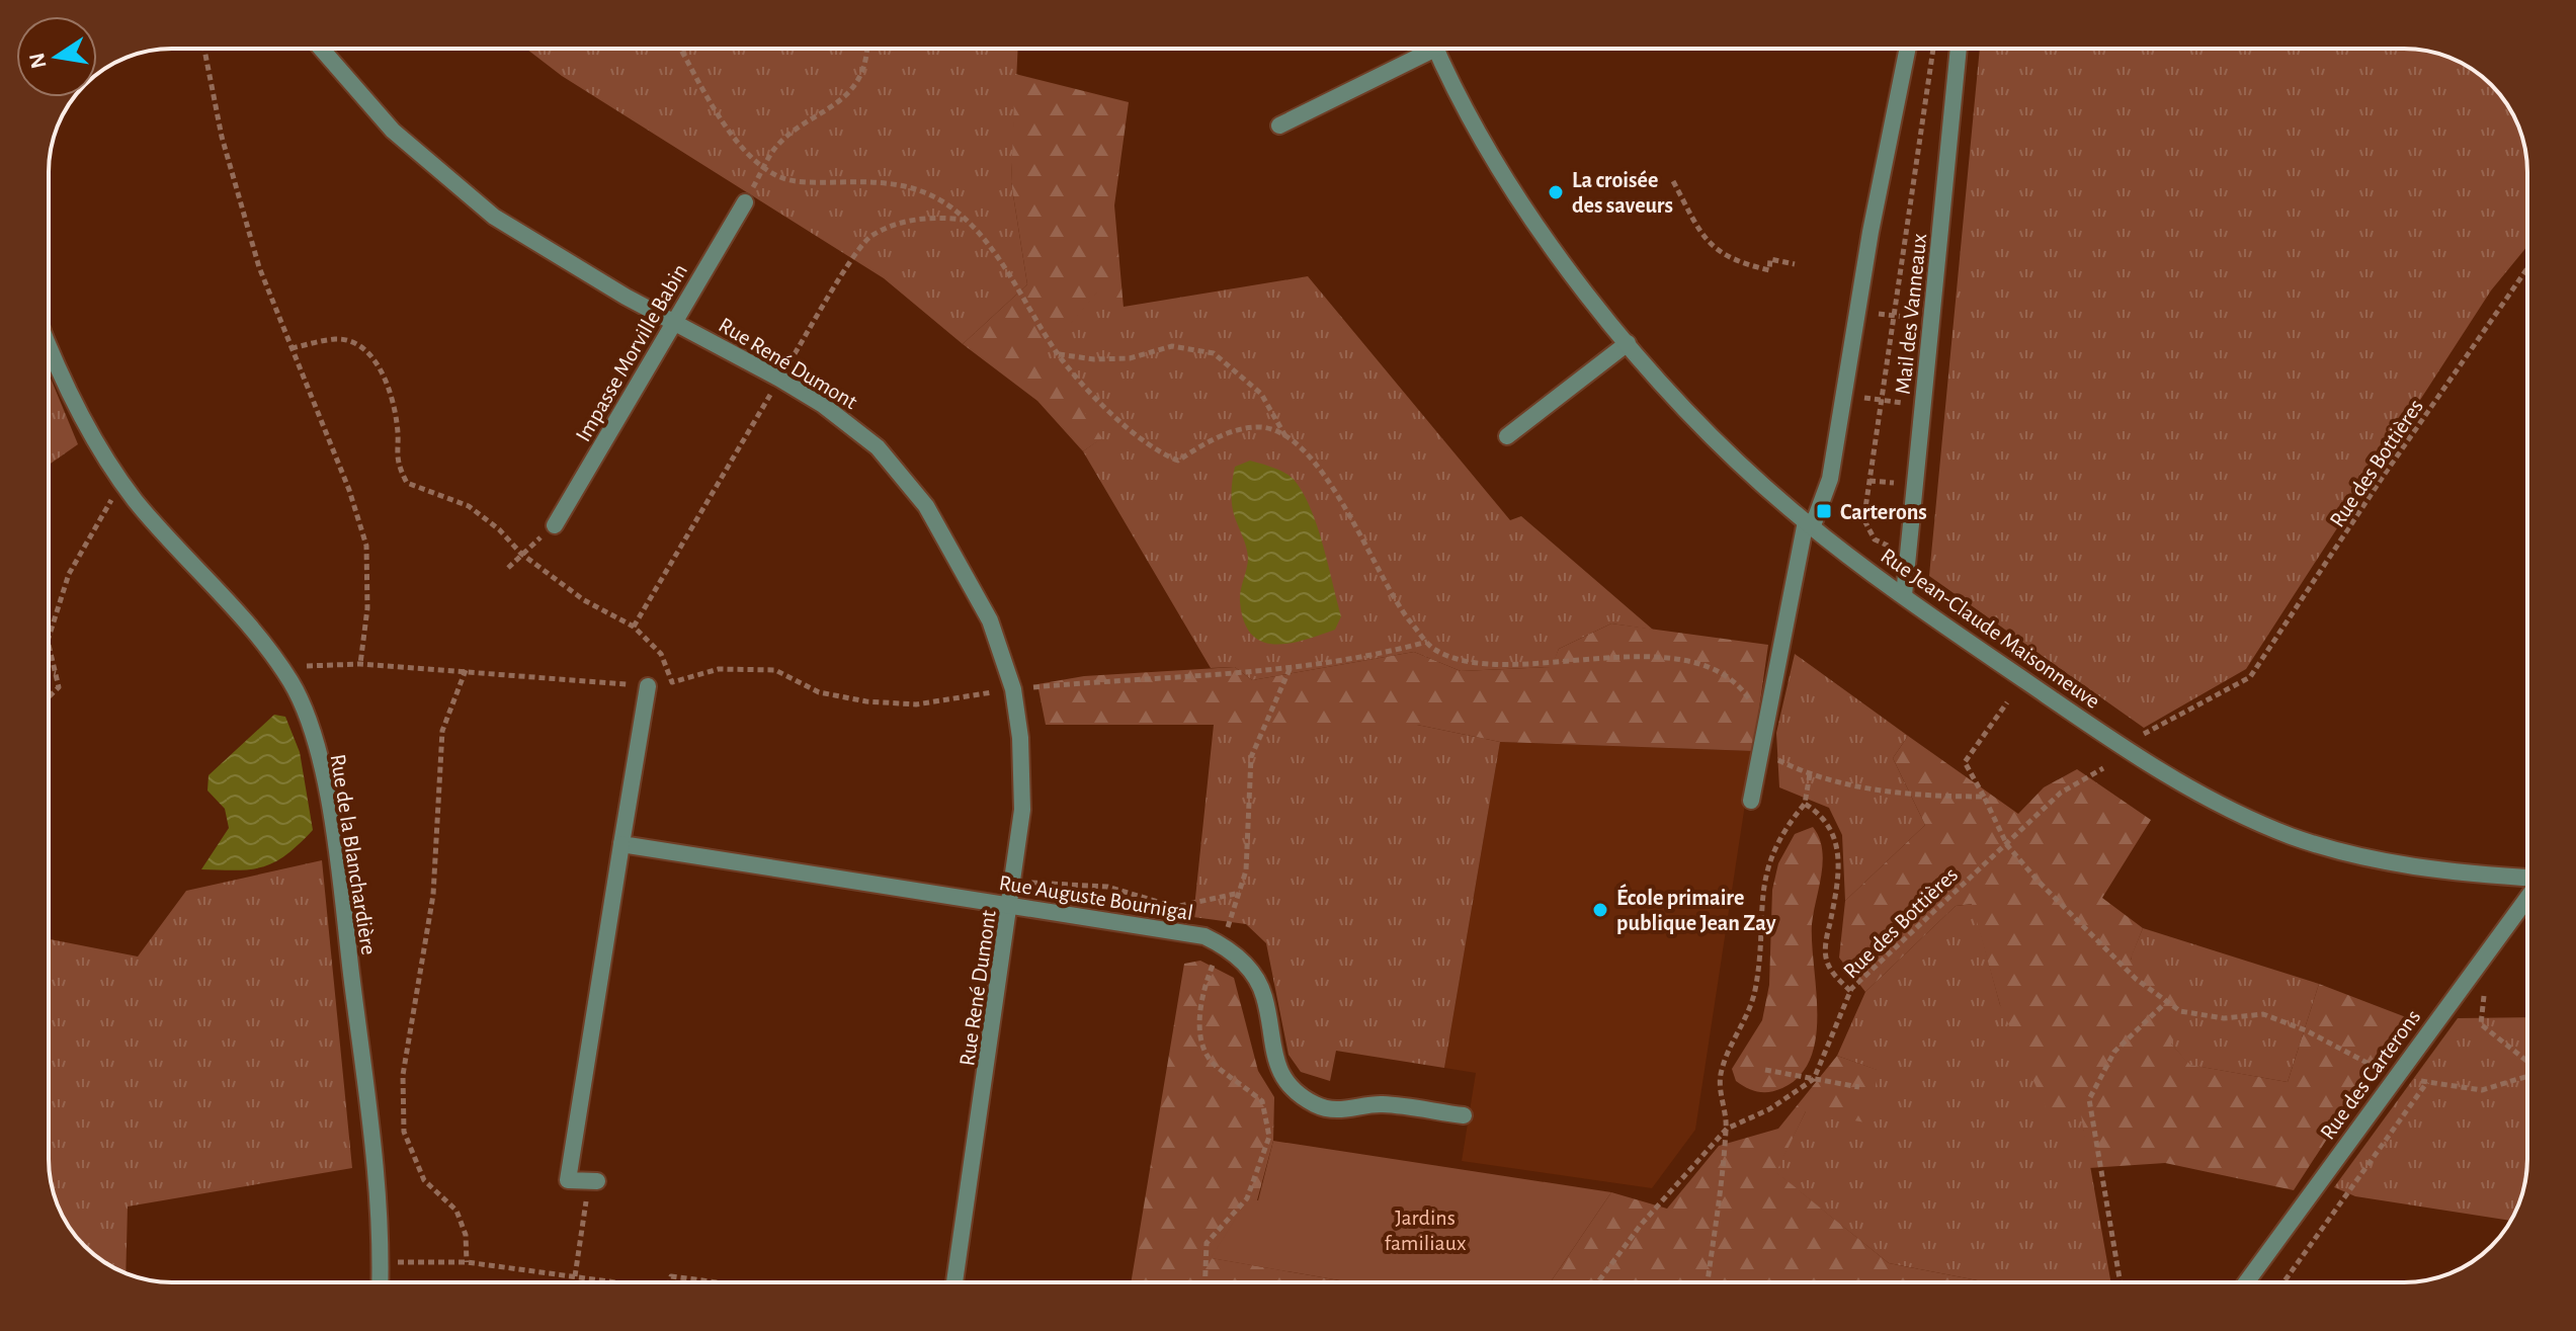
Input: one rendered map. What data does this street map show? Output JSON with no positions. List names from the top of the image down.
{
  "streets": {
    "street": [
      "Mail des Vanneaux",
      "Impasse Morville Babin",
      "Rue René Dumont",
      "Rue Jean-Claude Maisonneuve",
      "Rue de la Blanchardière",
      "Rue Auguste Bournigal",
      "Rue des Carterons"
    ],
    "path": ["Rue des Bottières"]
  },
  "crossings": [
    ["Mail des Vanneaux", "Rue Jean-Claude Maisonneuve"],
    ["Impasse Morville Babin", "Rue René Dumont"],
    ["Rue René Dumont", "Rue Auguste Bournigal"]
  ],
  "parks": ["Jardins familiaux"],
  "places": {
    "other": ["La croisée des saveurs", "École primaire publique Jean Zay"],
    "transit": ["Carterons"]
  },
  "north": "left"
}
